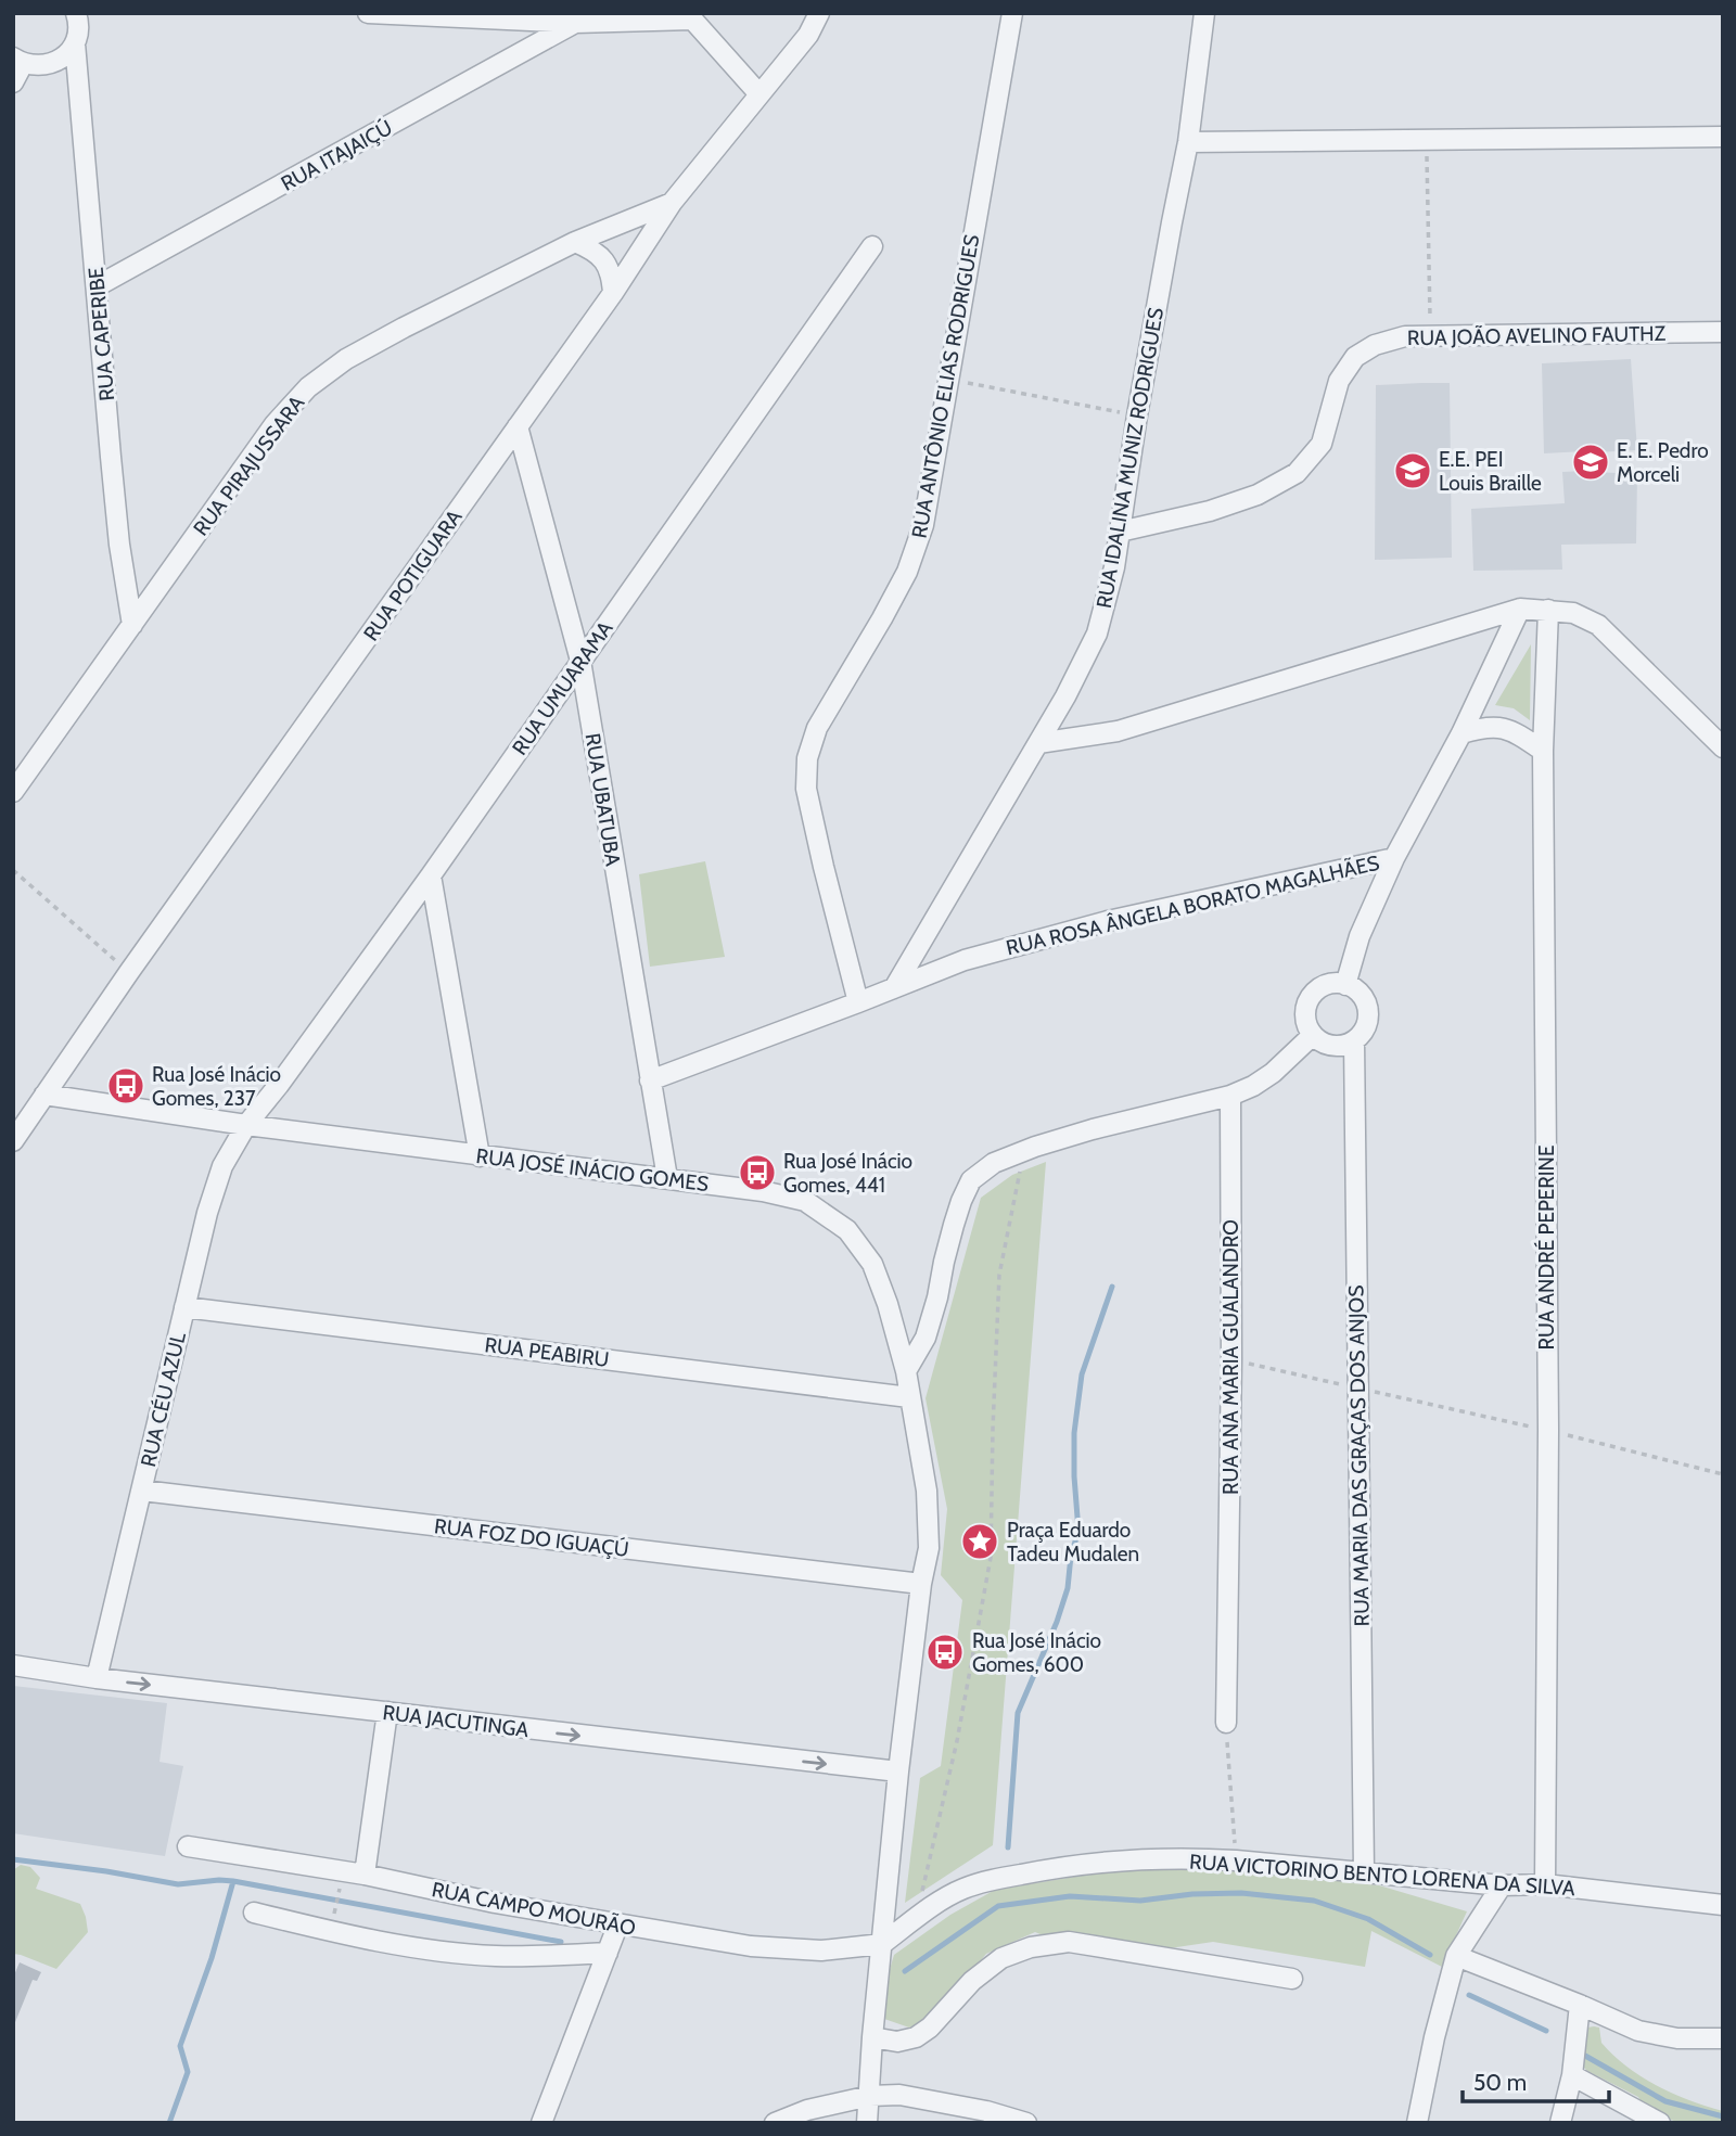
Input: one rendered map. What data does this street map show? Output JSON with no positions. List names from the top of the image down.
{
  "streets": {
    "street": [
      "RUA ITAJAIÇÚ",
      "RUA CAPERIBE",
      "RUA JOÃO AVELINO FAUTHZ",
      "RUA ANTÔNIO ELIAS RODRIGUES",
      "RUA IDALINA MUNIZ RODRIGUES",
      "RUA PIRAJUSSARA",
      "RUA POTIGUARA",
      "RUA UMUARAMA",
      "RUA UBATUBA",
      "RUA ROSA ÂNGELA BORATO MAGALHÃES",
      "RUA JOSÉ INÁCIO GOMES",
      "RUA ANDRÉ PEPERINE",
      "RUA PEABIRU",
      "RUA ANA MARIA GUALANDRO",
      "RUA CÉU AZUL",
      "RUA MARIA DAS GRAÇAS DOS ANJOS",
      "RUA FOZ DO IGUAÇÚ",
      "RUA JACUTINGA",
      "RUA VICTORINO BENTO LORENA DA SILVA",
      "RUA CAMPO MOURÃO"
    ]
  },
  "crossings": [
    ["RUA ITAJAIÇÚ", "RUA CAPERIBE"],
    ["RUA CAPERIBE", "RUA PIRAJUSSARA"],
    ["RUA JOÃO AVELINO FAUTHZ", "RUA IDALINA MUNIZ RODRIGUES"],
    ["RUA ANTÔNIO ELIAS RODRIGUES", "RUA ROSA ÂNGELA BORATO MAGALHÃES"],
    ["RUA IDALINA MUNIZ RODRIGUES", "RUA ROSA ÂNGELA BORATO MAGALHÃES"],
    ["RUA PIRAJUSSARA", "RUA POTIGUARA"],
    ["RUA POTIGUARA", "RUA UBATUBA"],
    ["RUA POTIGUARA", "RUA JOSÉ INÁCIO GOMES"],
    ["RUA UMUARAMA", "RUA UBATUBA"],
    ["RUA UMUARAMA", "RUA JOSÉ INÁCIO GOMES"],
    ["RUA UMUARAMA", "RUA CÉU AZUL"],
    ["RUA UBATUBA", "RUA ROSA ÂNGELA BORATO MAGALHÃES"],
    ["RUA UBATUBA", "RUA JOSÉ INÁCIO GOMES"],
    ["RUA JOSÉ INÁCIO GOMES", "RUA PEABIRU"],
    ["RUA JOSÉ INÁCIO GOMES", "RUA CÉU AZUL"],
    ["RUA JOSÉ INÁCIO GOMES", "RUA FOZ DO IGUAÇÚ"],
    ["RUA JOSÉ INÁCIO GOMES", "RUA JACUTINGA"],
    ["RUA JOSÉ INÁCIO GOMES", "RUA VICTORINO BENTO LORENA DA SILVA"],
    ["RUA JOSÉ INÁCIO GOMES", "RUA CAMPO MOURÃO"],
    ["RUA ANDRÉ PEPERINE", "RUA VICTORINO BENTO LORENA DA SILVA"],
    ["RUA PEABIRU", "RUA CÉU AZUL"],
    ["RUA CÉU AZUL", "RUA FOZ DO IGUAÇÚ"],
    ["RUA CÉU AZUL", "RUA JACUTINGA"],
    ["RUA MARIA DAS GRAÇAS DOS ANJOS", "RUA VICTORINO BENTO LORENA DA SILVA"],
    ["RUA VICTORINO BENTO LORENA DA SILVA", "RUA CAMPO MOURÃO"]
  ],
  "one_way": ["RUA JACUTINGA"],
  "places": {
    "school or university": ["E. E. Pedro Morceli", "E.E. PEI Louis Braille"],
    "bus stop": ["Rua José Inácio Gomes, 237", "Rua José Inácio Gomes, 441", "Rua José Inácio Gomes, 600"],
    "place": ["Praça Eduardo Tadeu Mudalen"]
  },
  "scale_bar": "50 m"
}
